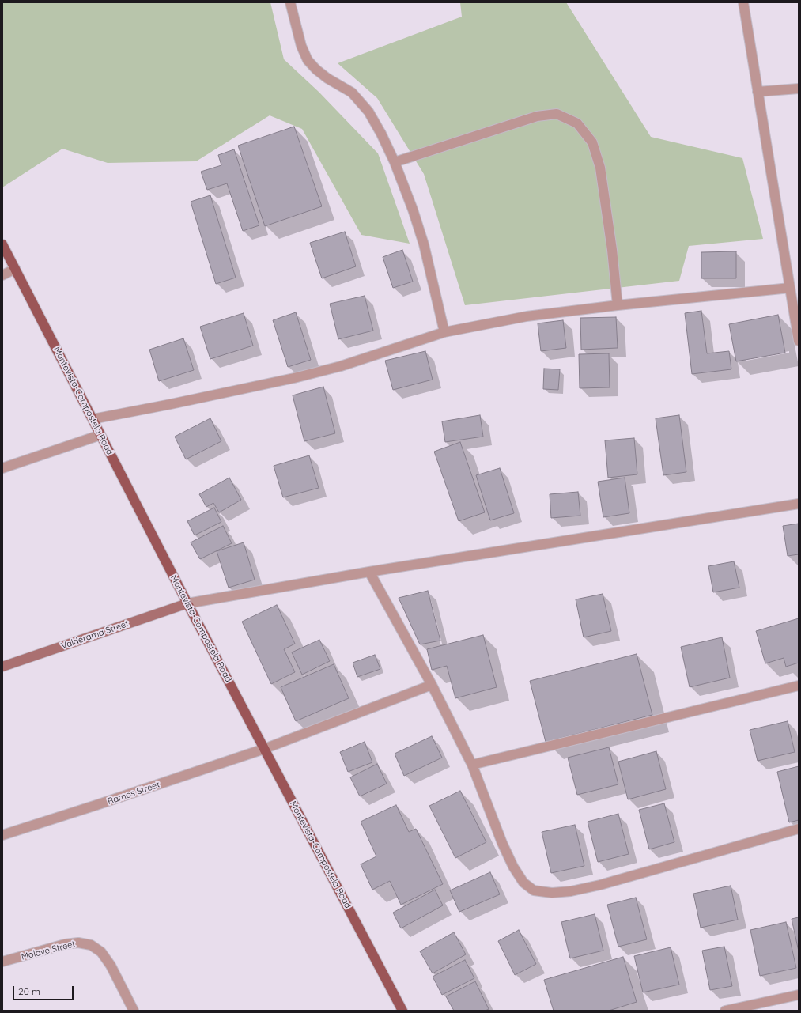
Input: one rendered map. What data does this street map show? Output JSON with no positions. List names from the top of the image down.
{
  "streets": {
    "main road": ["Montevista-Compostela Road"],
    "street": ["Valderama Street", "Ramos Street", "Molave Street"]
  },
  "crossings": [
    ["Montevista-Compostela Road", "Valderama Street"],
    ["Montevista-Compostela Road", "Ramos Street"]
  ],
  "scale_bar": "20 m"
}
